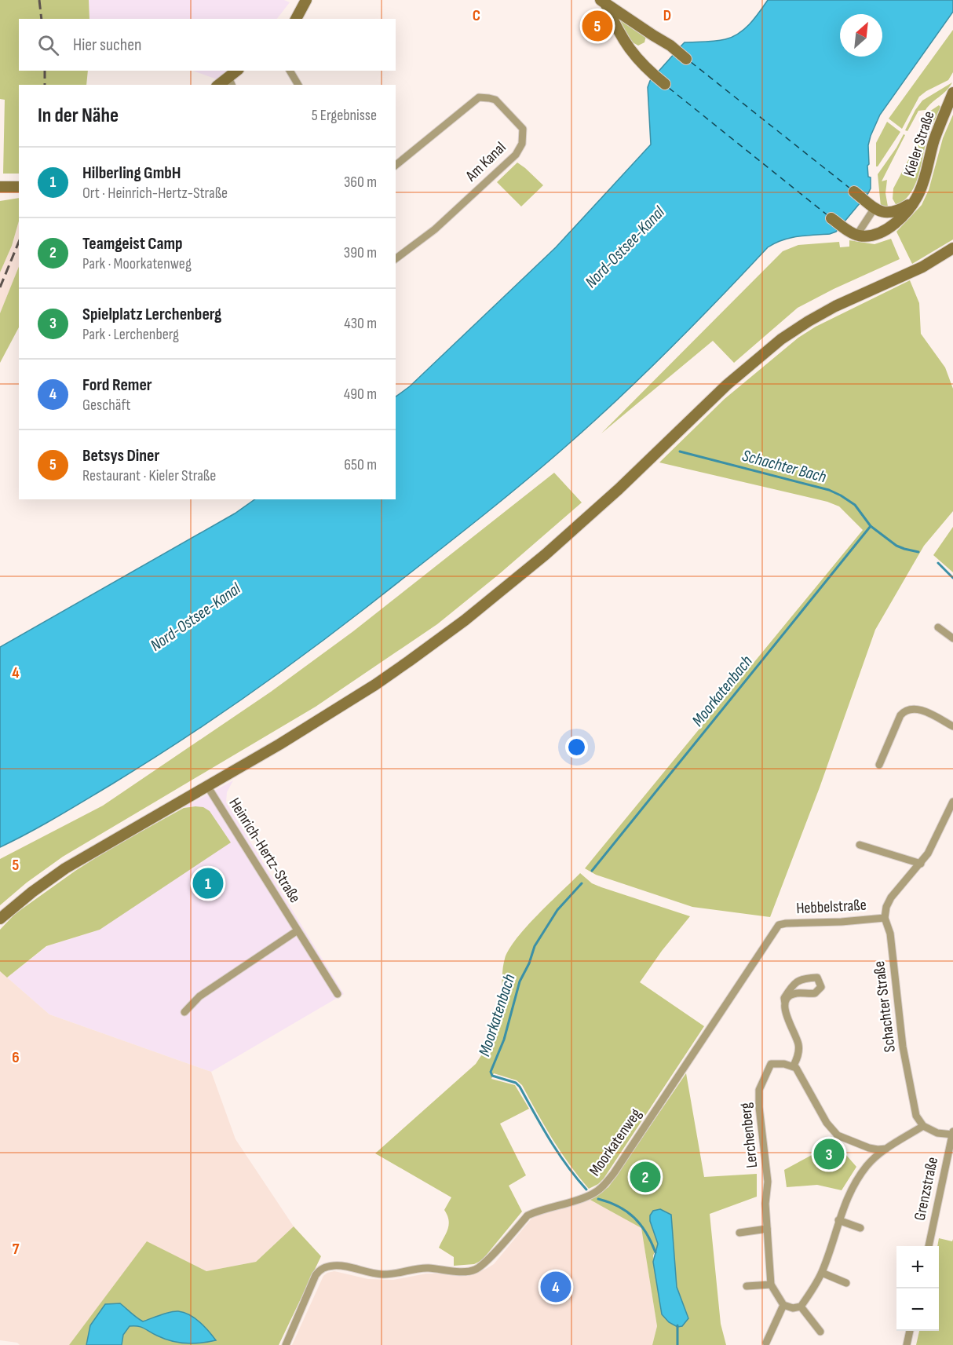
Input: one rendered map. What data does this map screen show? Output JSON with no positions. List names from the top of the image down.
{
  "streets": {
    "main road": ["Kieler Straße"],
    "street": [
      "Am Kanal",
      "Heinrich-Hertz-Straße",
      "Hebbelstraße",
      "Schachter Straße",
      "Lerchenberg",
      "Moorkatenweg",
      "Grenzstraße"
    ]
  },
  "crossings": [
    ["Hebbelstraße", "Schachter Straße"],
    ["Hebbelstraße", "Moorkatenweg"]
  ],
  "water": ["Nord-Ostsee-Kanal", "Schachter Bach", "Moorkatenbach"],
  "north": "top right",
  "page": {
    "pins": [
      "5",
      "1",
      "3",
      "2",
      "4"
    ],
    "search": "Hier suchen",
    "heading": ["In der Nähe", "5 Ergebnisse"],
    "list": [
      {
        "mark": "1",
        "name": "Hilberling GmbH",
        "note": "Ort · Heinrich-Hertz-Straße",
        "value": "360 m"
      },
      {
        "mark": "2",
        "name": "Teamgeist Camp",
        "note": "Park · Moorkatenweg",
        "value": "390 m"
      },
      {
        "mark": "3",
        "name": "Spielplatz Lerchenberg",
        "note": "Park · Lerchenberg",
        "value": "430 m"
      },
      {
        "mark": "4",
        "name": "Ford Remer",
        "note": "Geschäft",
        "value": "490 m"
      },
      {
        "mark": "5",
        "name": "Betsys Diner",
        "note": "Restaurant · Kieler Straße",
        "value": "650 m"
      }
    ],
    "map_buttons": ["+", "−"]
  },
  "grid": {
    "columns": ["C", "D"],
    "rows": [
      "4",
      "5",
      "6",
      "7"
    ]
  }
}
